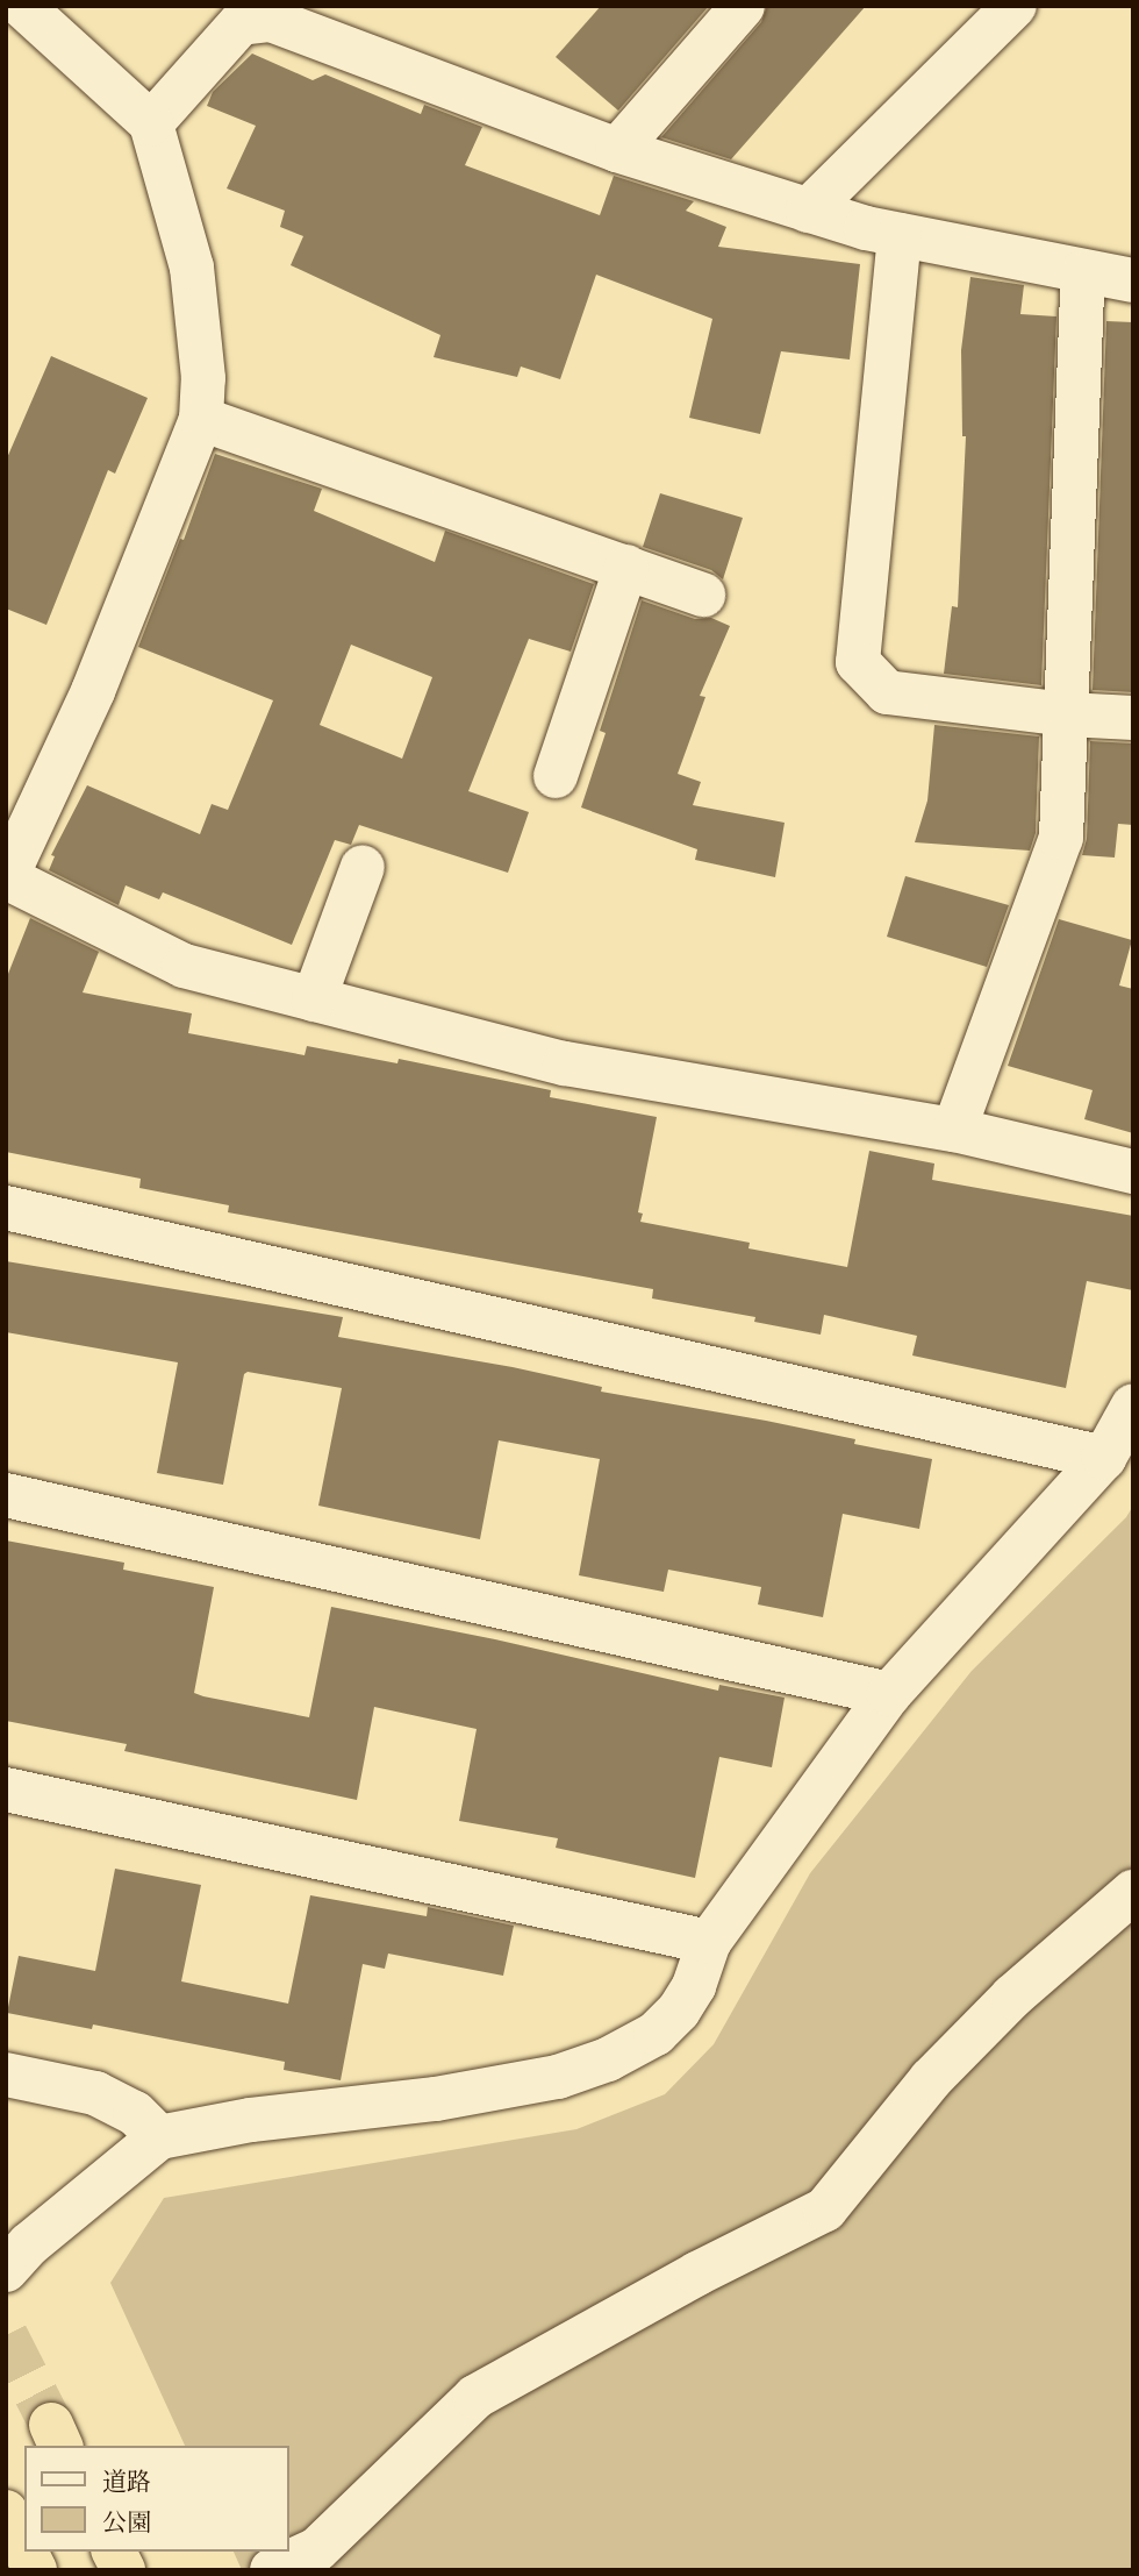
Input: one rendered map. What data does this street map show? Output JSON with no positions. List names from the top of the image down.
{
  "legend": ["道路", "公園"]
}
